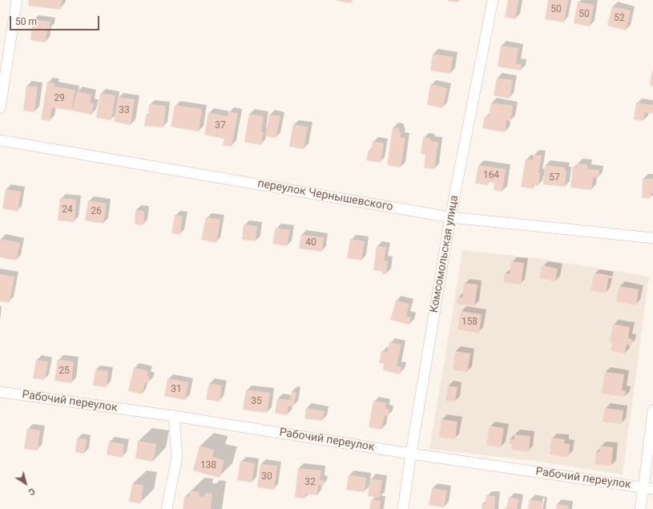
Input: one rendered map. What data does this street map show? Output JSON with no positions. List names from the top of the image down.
{
  "streets": {
    "street": ["переулок Чернышевского", "Комсомольская улица", "Рабочий переулок"]
  },
  "crossings": [
    ["переулок Чернышевского", "Комсомольская улица"],
    ["Комсомольская улица", "Рабочий переулок"]
  ],
  "house_numbers": [
    "50",
    "50",
    "52",
    "29",
    "33",
    "37",
    "164",
    "57",
    "24",
    "26",
    "40",
    "158",
    "25",
    "31",
    "35",
    "138",
    "30",
    "32"
  ],
  "scale_bar": "50 m",
  "north": "bottom right"
}
